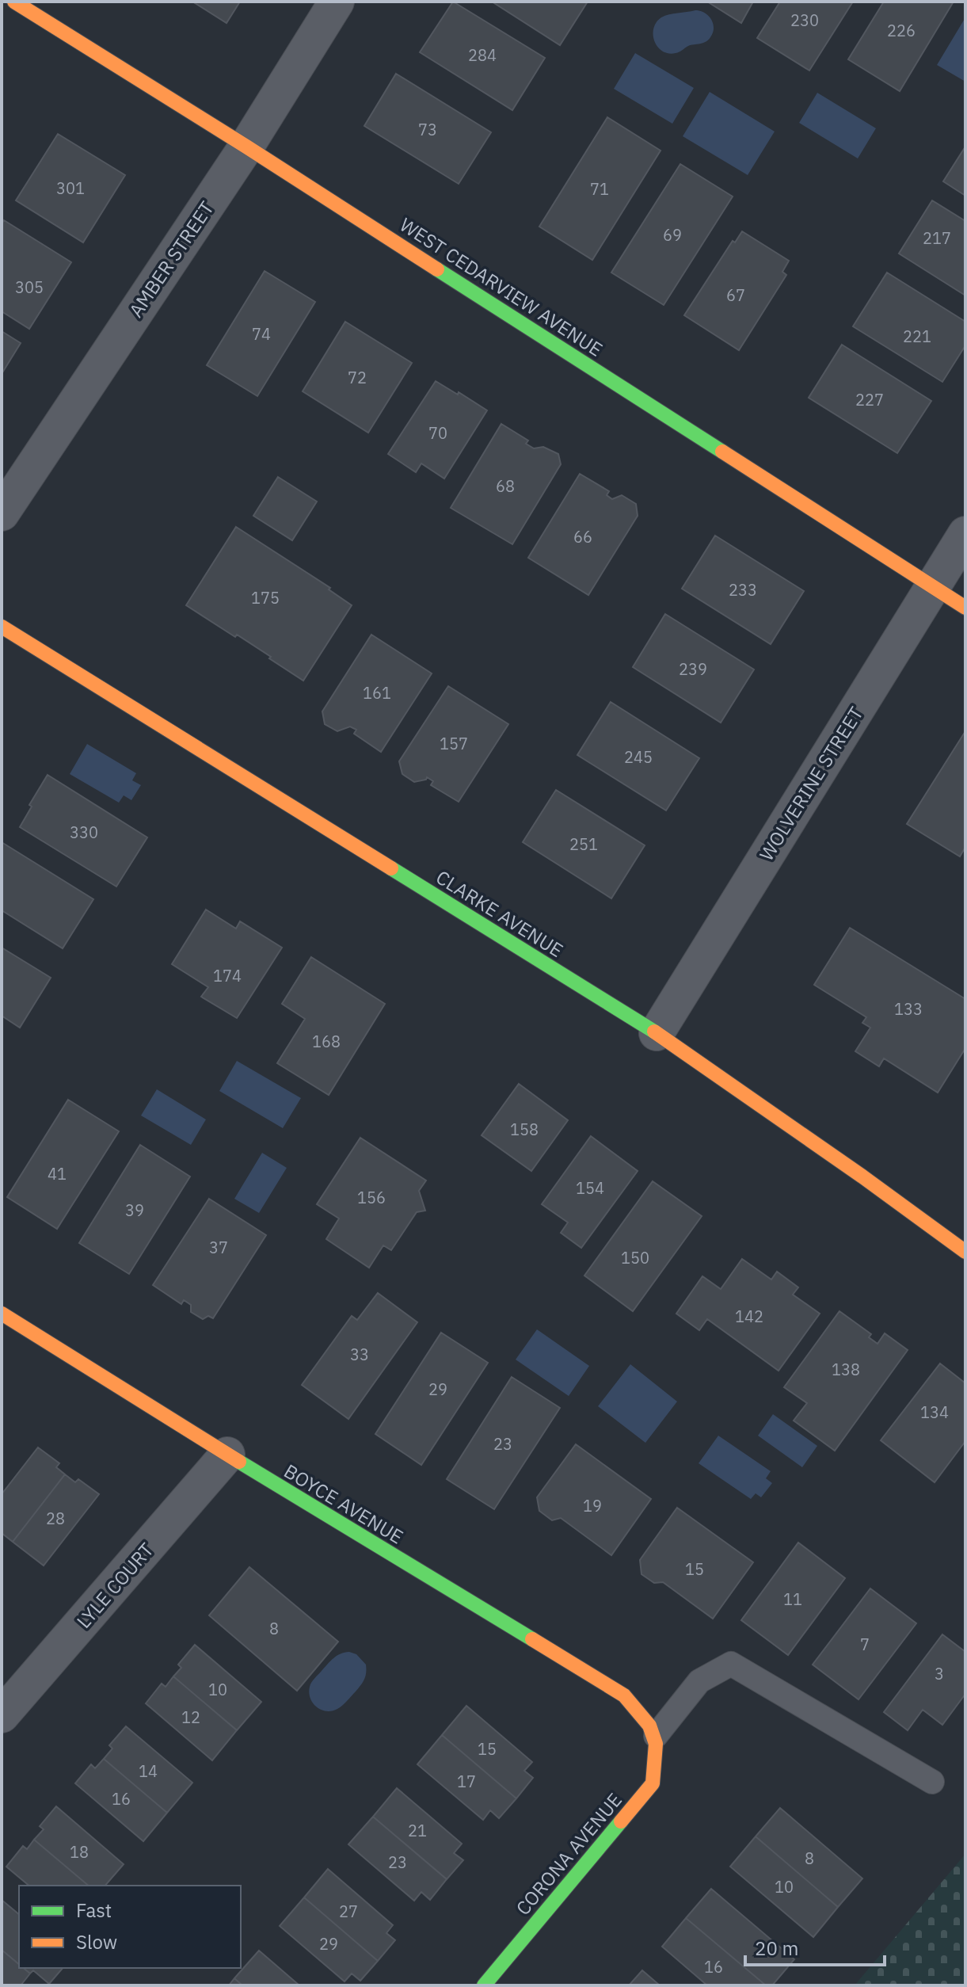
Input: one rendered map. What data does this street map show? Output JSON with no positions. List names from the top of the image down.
{
  "streets": {
    "street": [
      "AMBER STREET",
      "WEST CEDARVIEW AVENUE",
      "WOLVERINE STREET",
      "CLARKE AVENUE",
      "BOYCE AVENUE",
      "LYLE COURT",
      "CORONA AVENUE"
    ]
  },
  "crossings": [
    ["AMBER STREET", "WEST CEDARVIEW AVENUE"],
    ["WEST CEDARVIEW AVENUE", "WOLVERINE STREET"],
    ["WOLVERINE STREET", "CLARKE AVENUE"],
    ["BOYCE AVENUE", "LYLE COURT"],
    ["BOYCE AVENUE", "CORONA AVENUE"]
  ],
  "house_numbers": [
    "230",
    "226",
    "284",
    "73",
    "301",
    "71",
    "69",
    "217",
    "305",
    "67",
    "74",
    "221",
    "72",
    "227",
    "70",
    "68",
    "66",
    "233",
    "175",
    "239",
    "161",
    "157",
    "245",
    "330",
    "251",
    "174",
    "133",
    "168",
    "158",
    "41",
    "154",
    "156",
    "39",
    "37",
    "150",
    "142",
    "33",
    "138",
    "29",
    "134",
    "23",
    "19",
    "28",
    "15",
    "11",
    "8",
    "7",
    "3",
    "10",
    "12",
    "15",
    "14",
    "17",
    "16",
    "21",
    "18",
    "8",
    "23",
    "10",
    "27",
    "29",
    "16"
  ],
  "legend": ["Fast", "Slow"],
  "scale_bar": "20 m"
}
